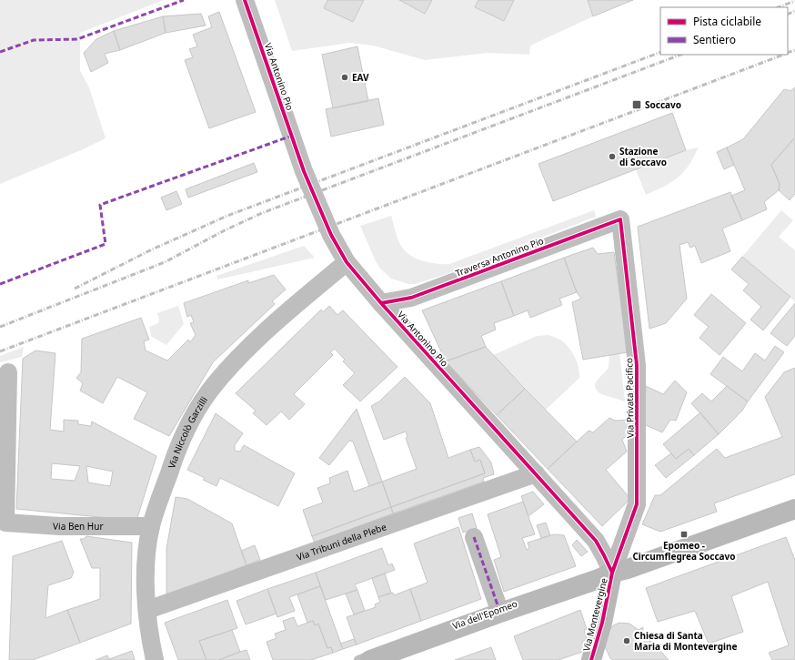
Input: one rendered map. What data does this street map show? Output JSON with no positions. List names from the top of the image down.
{
  "streets": {
    "street": [
      "Via Antonino Pio",
      "Traversa Antonino Pio",
      "Via Privata Pacifico",
      "Via Niccolò Garzilli",
      "Via Ben Hur",
      "Via Tribuni della Plebe",
      "Via dell'Epomeo",
      "Via Montevergine"
    ]
  },
  "crossings": [
    ["Via Antonino Pio", "Traversa Antonino Pio"],
    ["Via Antonino Pio", "Via Privata Pacifico"],
    ["Via Antonino Pio", "Via Niccolò Garzilli"],
    ["Via Antonino Pio", "Via Tribuni della Plebe"],
    ["Via Antonino Pio", "Via dell'Epomeo"],
    ["Via Antonino Pio", "Via Montevergine"],
    ["Traversa Antonino Pio", "Via Privata Pacifico"],
    ["Via Privata Pacifico", "Via dell'Epomeo"],
    ["Via Privata Pacifico", "Via Montevergine"],
    ["Via Niccolò Garzilli", "Via Ben Hur"],
    ["Via Niccolò Garzilli", "Via Tribuni della Plebe"],
    ["Via dell'Epomeo", "Via Montevergine"]
  ],
  "places": {
    "other": ["EAV", "Stazione di Soccavo", "Chiesa di Santa Maria di Montevergine"],
    "transit": ["Soccavo", "Epomeo - Circumflegrea Soccavo"]
  },
  "legend": ["Pista ciclabile", "Sentiero"]
}
